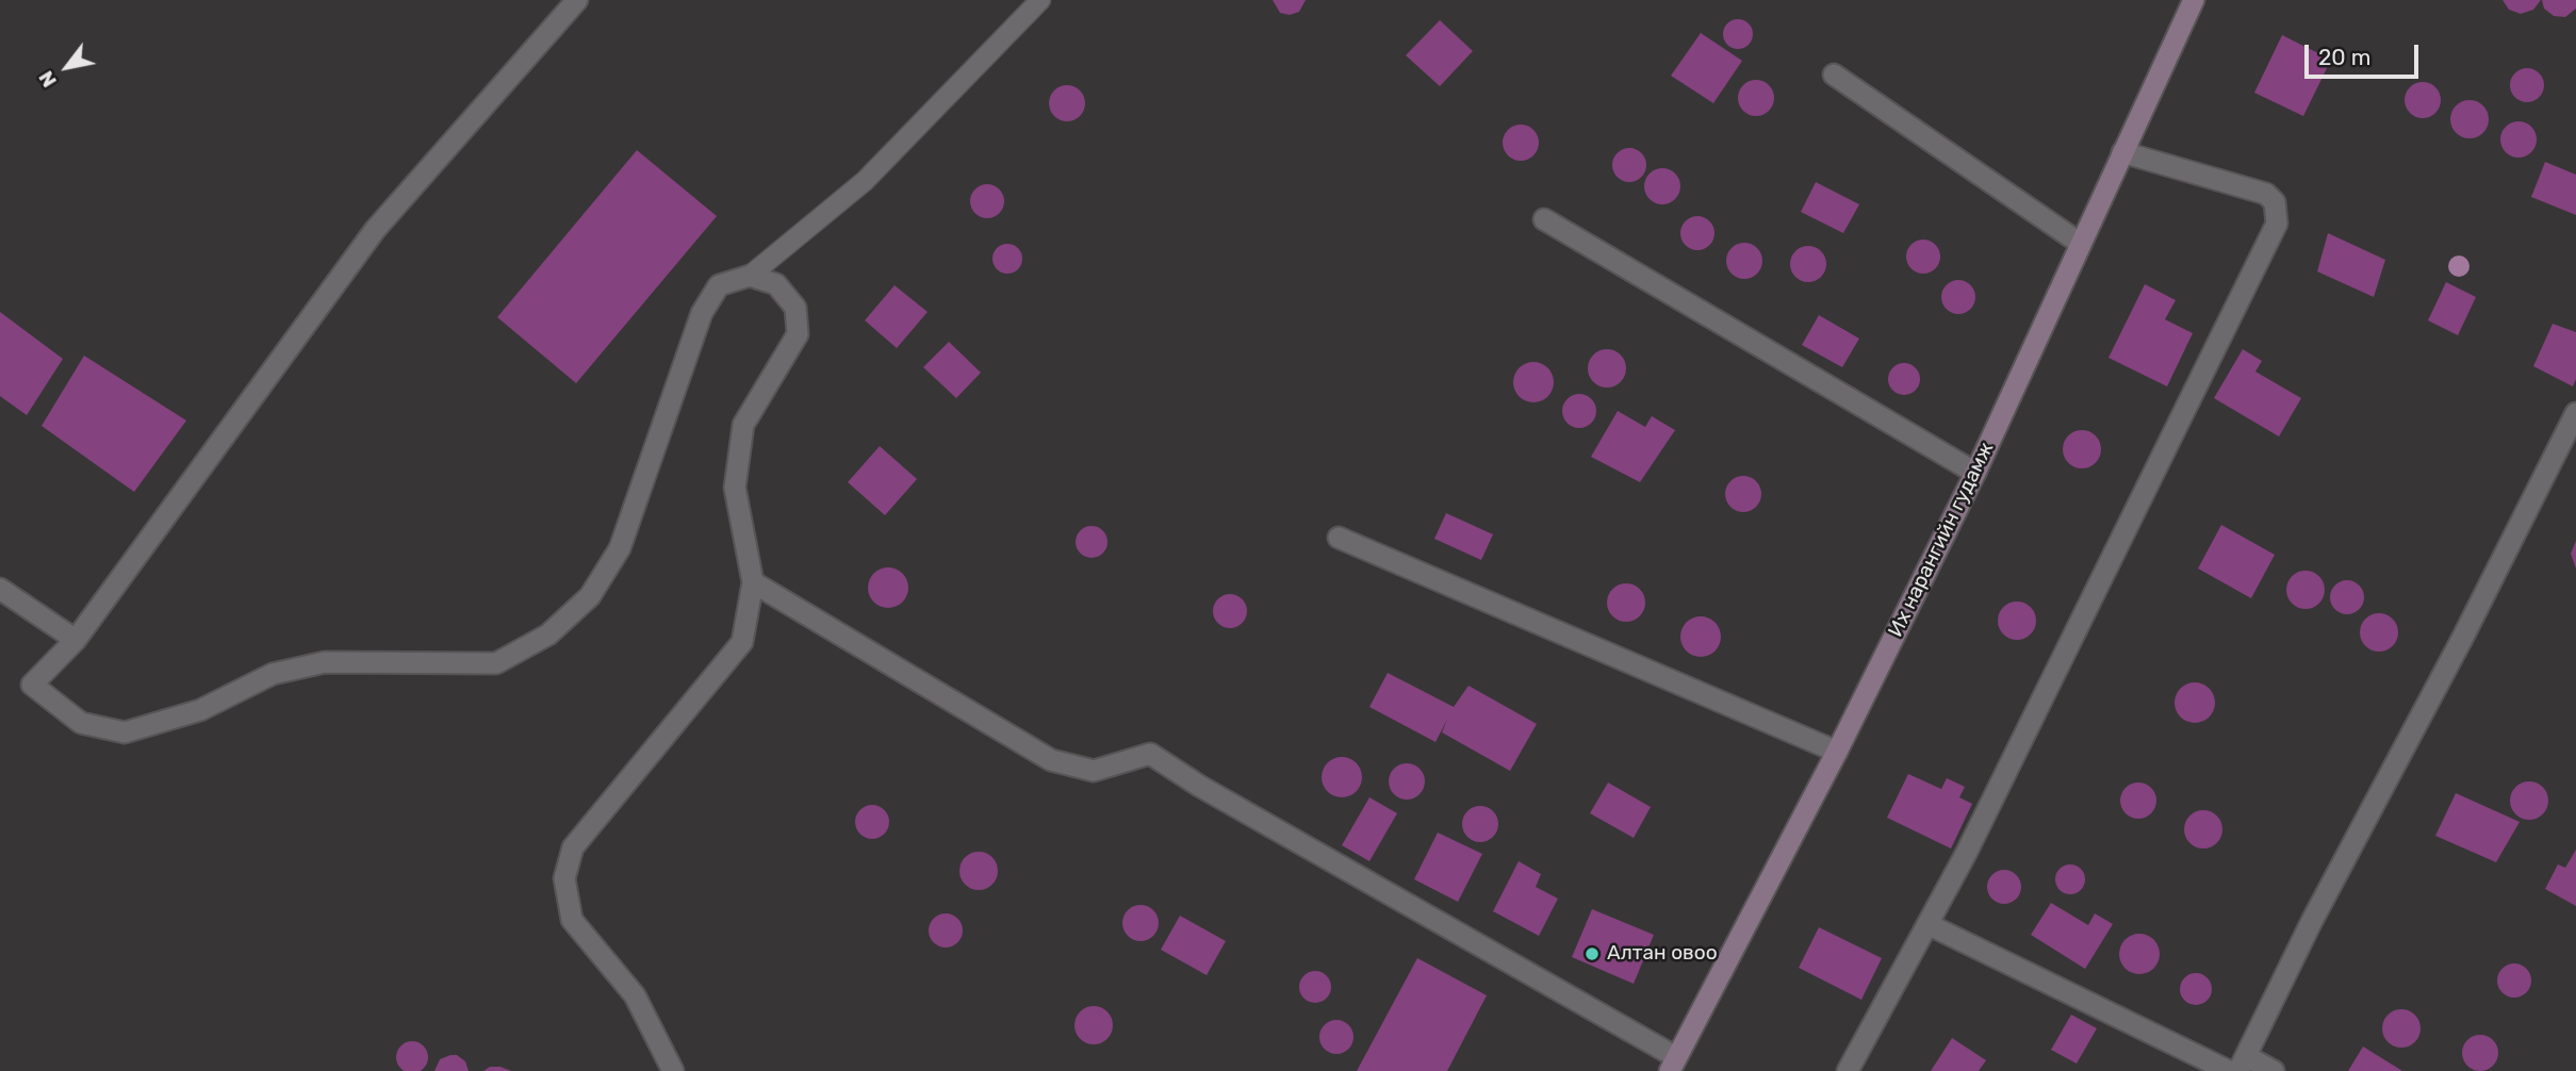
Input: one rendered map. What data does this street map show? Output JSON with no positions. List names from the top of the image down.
{
  "streets": {
    "main road": ["Их нарангийн гудамж"]
  },
  "places": ["Алтан овоо"],
  "scale_bar": "20 m",
  "north": "bottom left"
}
